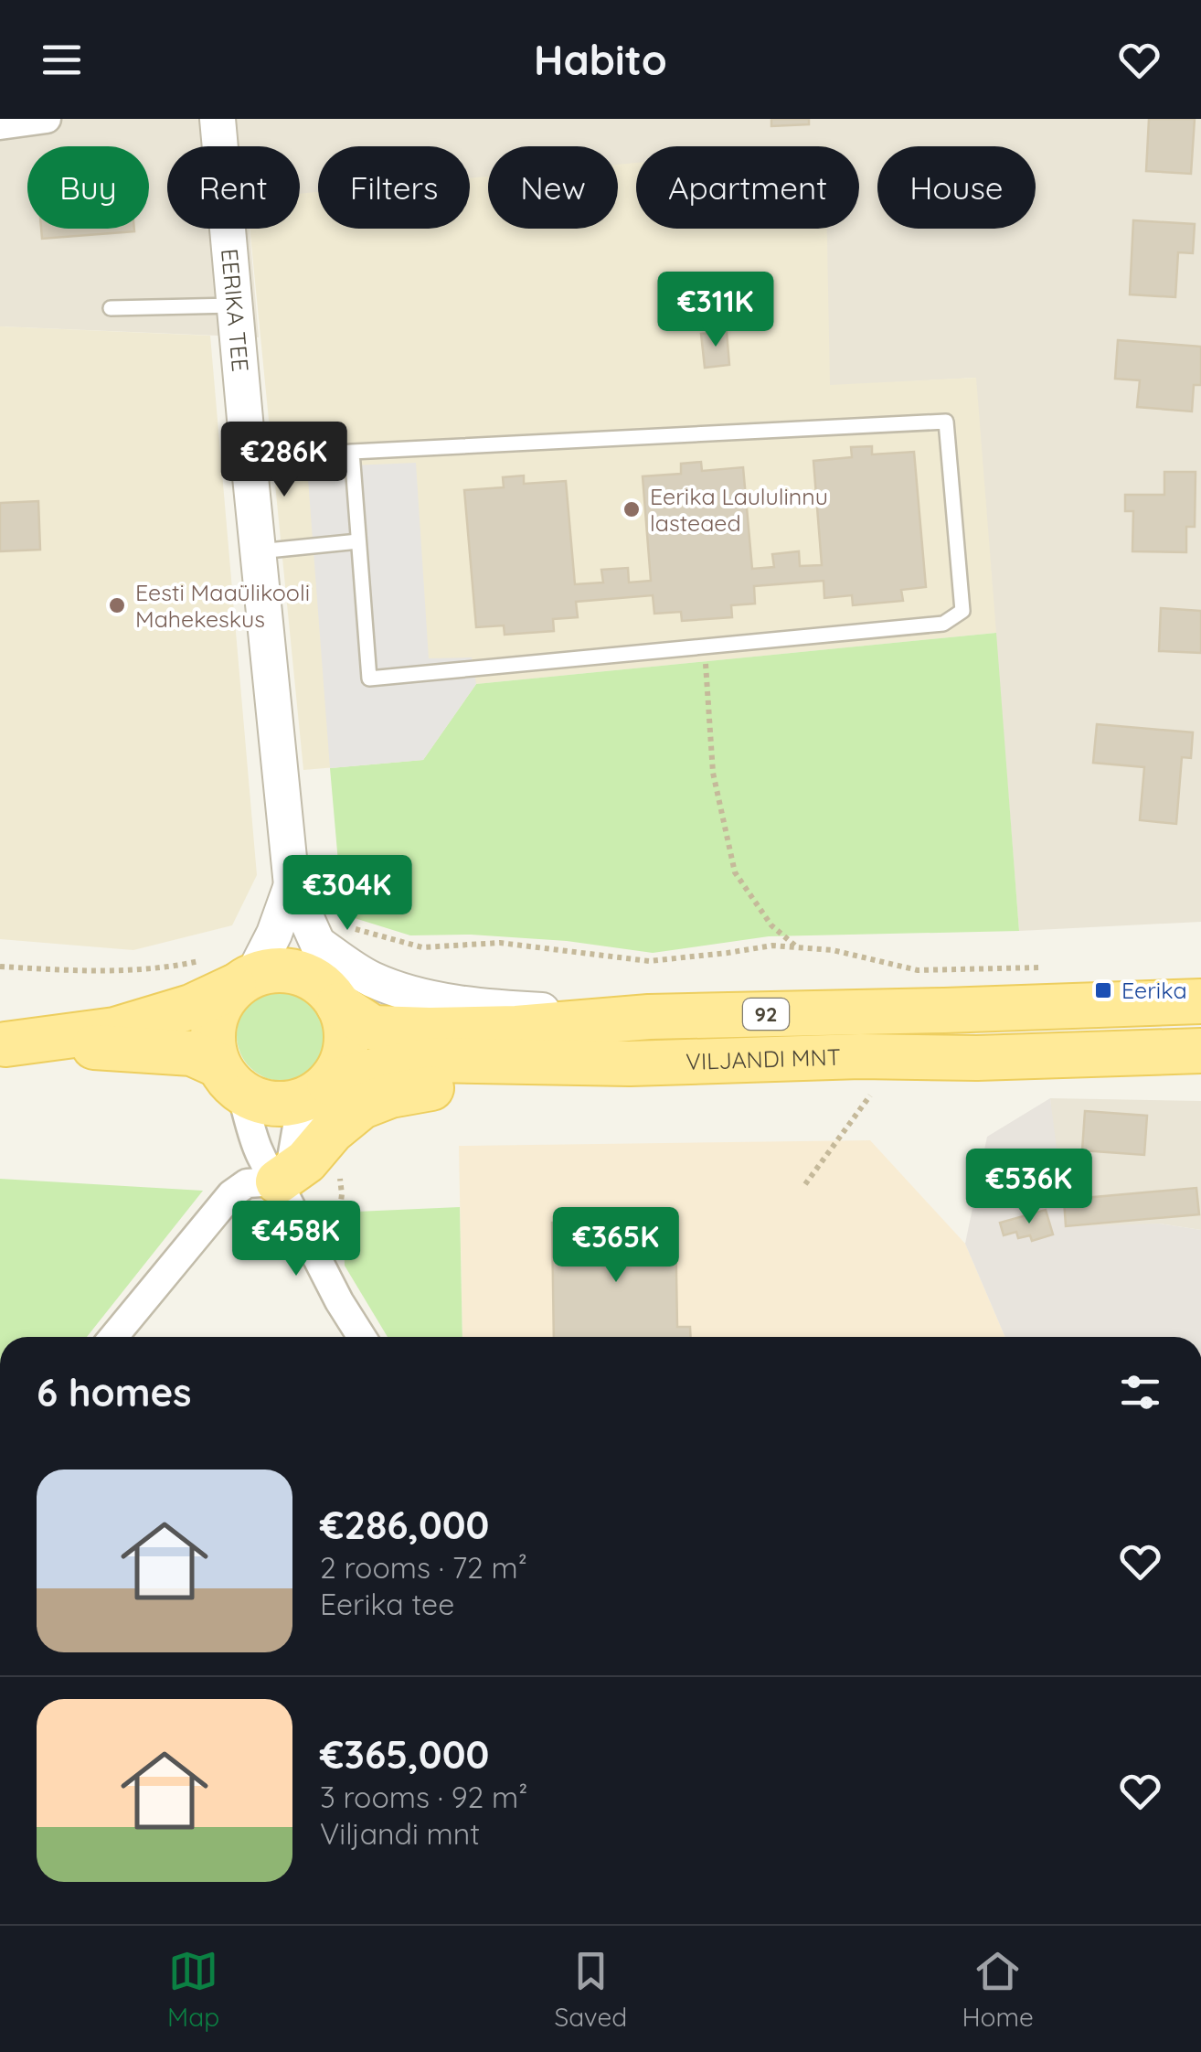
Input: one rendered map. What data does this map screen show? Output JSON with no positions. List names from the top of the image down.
{
  "streets": {
    "main road": ["92", "VILJANDI MNT"],
    "street": ["EERIKA TEE"]
  },
  "crossings": [
    ["EERIKA TEE", "VILJANDI MNT"]
  ],
  "places": {
    "other": ["Eerika Laululinnu lasteaed", "Eesti Maaülikooli Mahekeskus"],
    "transit": ["Eerika"]
  },
  "page": {
    "header": "Habito",
    "chip": [
      "Buy",
      "Rent",
      "Filters",
      "New",
      "Apartment",
      "House"
    ],
    "price": [
      "€311K",
      "€286K",
      "€304K",
      "€536K",
      "€458K",
      "€365K"
    ],
    "heading": "6 homes",
    "list": [
      {
        "name": "€286,000",
        "note": "2 rooms · 72 m² · Eerika tee"
      },
      {
        "name": "€365,000",
        "note": "3 rooms · 92 m² · Viljandi mnt"
      }
    ],
    "tabs": ["Map", "Saved", "Home"]
  }
}
